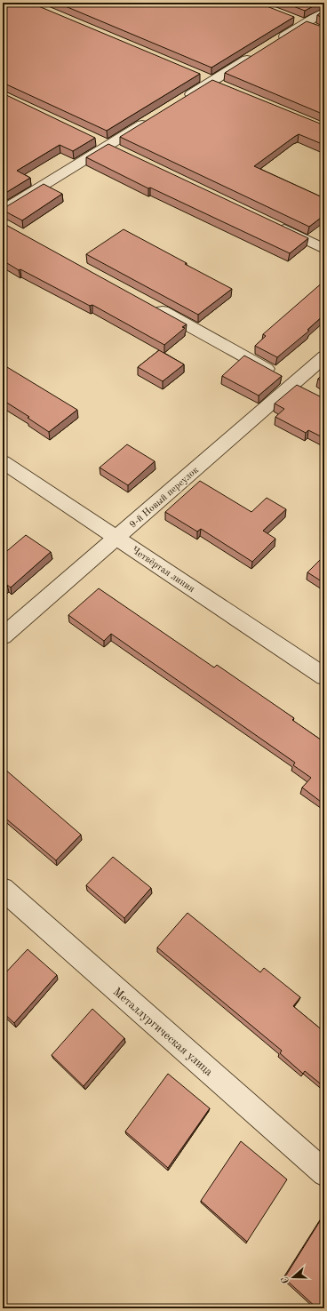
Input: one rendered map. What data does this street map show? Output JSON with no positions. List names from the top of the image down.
{
  "streets": {
    "street": ["9-й Новый переулок", "Четвёртая линия", "Металлургическая улица"]
  },
  "crossings": [
    ["9-й Новый переулок", "Четвёртая линия"]
  ],
  "north": "left"
}
